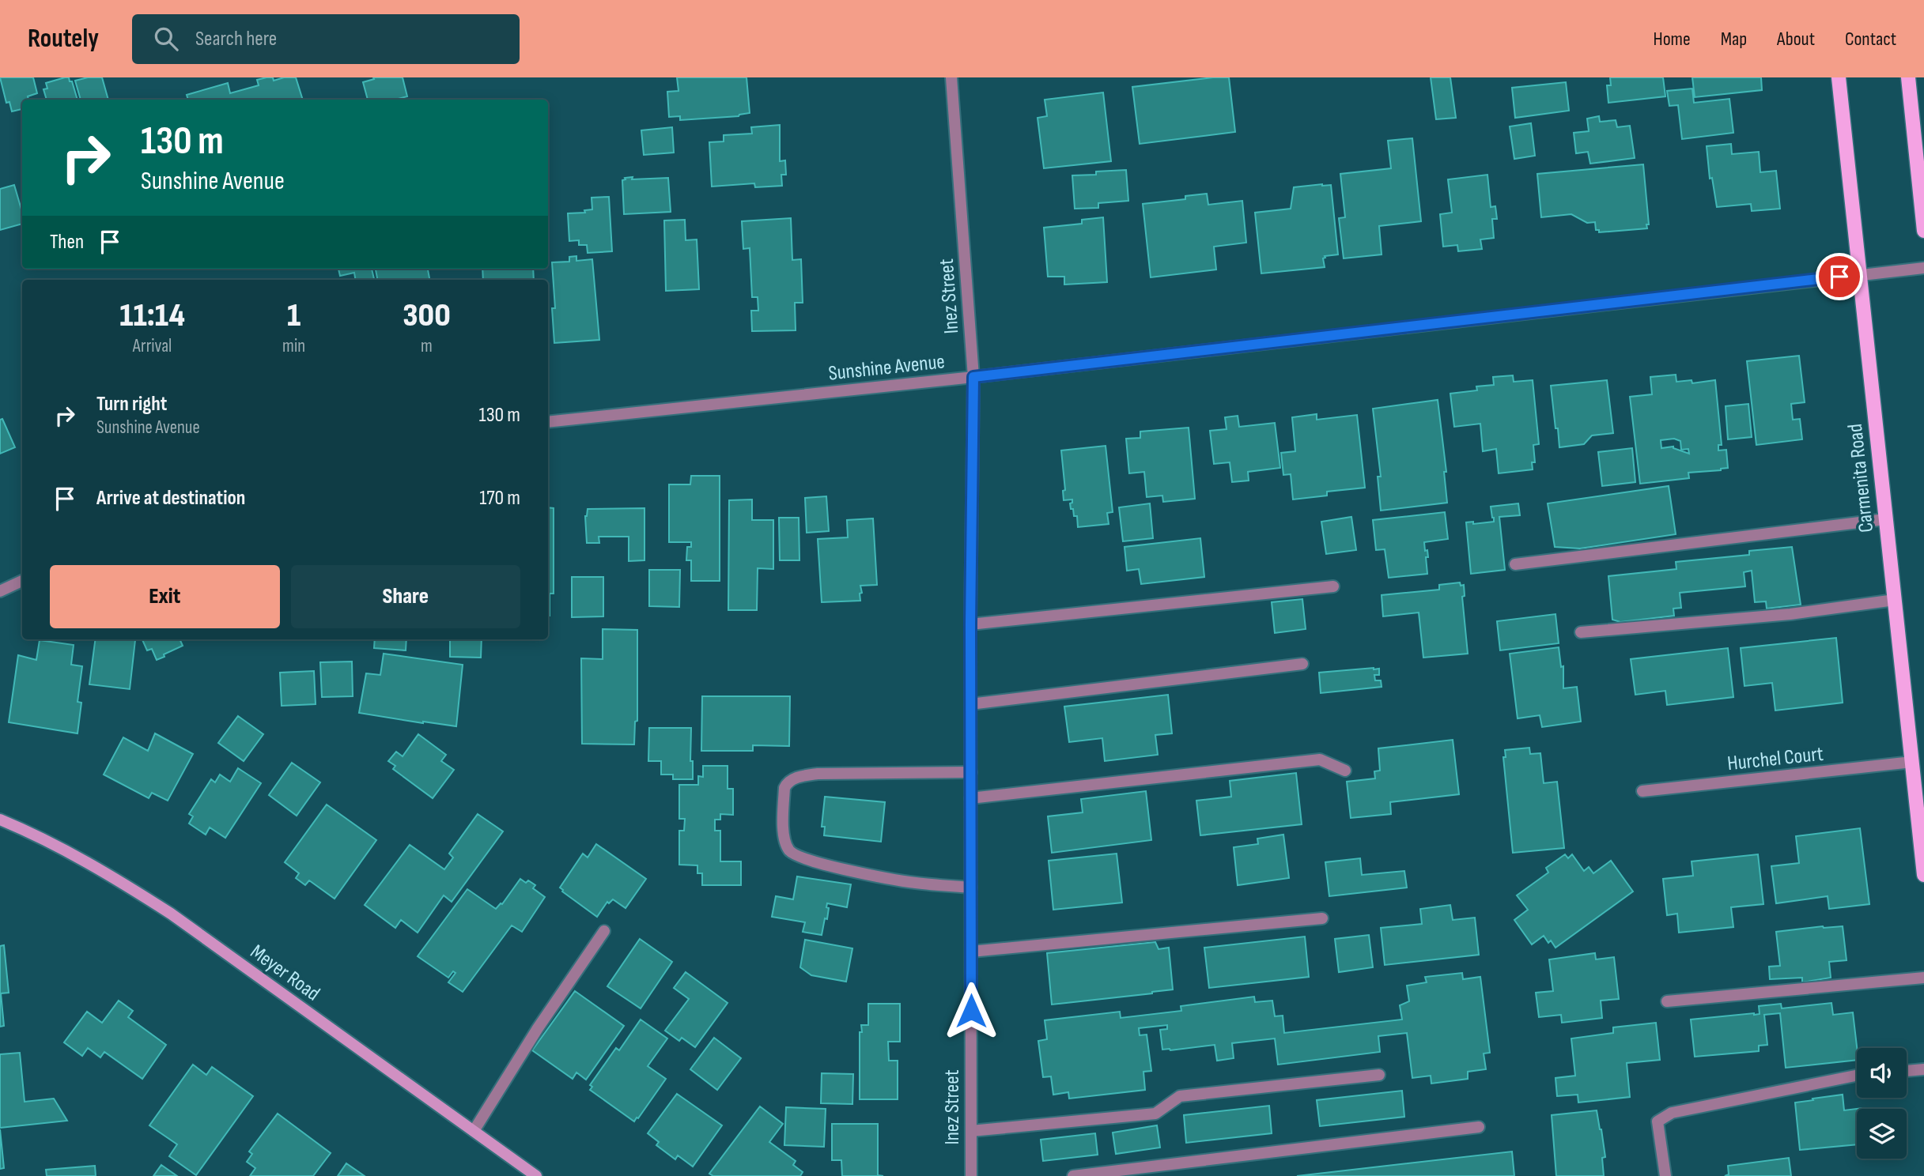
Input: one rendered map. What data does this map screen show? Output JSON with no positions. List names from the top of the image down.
{
  "streets": {
    "main road": ["Carmenita Road", "Meyer Road"],
    "street": ["Inez Street", "Sunshine Avenue", "Hurchel Court"]
  },
  "crossings": [
    ["Inez Street", "Sunshine Avenue"],
    ["Sunshine Avenue", "Carmenita Road"],
    ["Carmenita Road", "Hurchel Court"]
  ],
  "page": {
    "header": "Routely",
    "search": "Search here",
    "nav": [
      "Home",
      "Map",
      "About",
      "Contact"
    ],
    "turn": ["130 m", "Sunshine Avenue"],
    "then": "Then",
    "eta": [
      "11:14",
      "Arrival",
      "1",
      "min",
      "300",
      "m"
    ],
    "list": [
      {
        "name": "Turn right",
        "note": "Sunshine Avenue",
        "value": "130 m"
      },
      {
        "name": "Arrive at destination",
        "value": "170 m"
      }
    ],
    "buttons": ["Exit", "Share"]
  }
}
